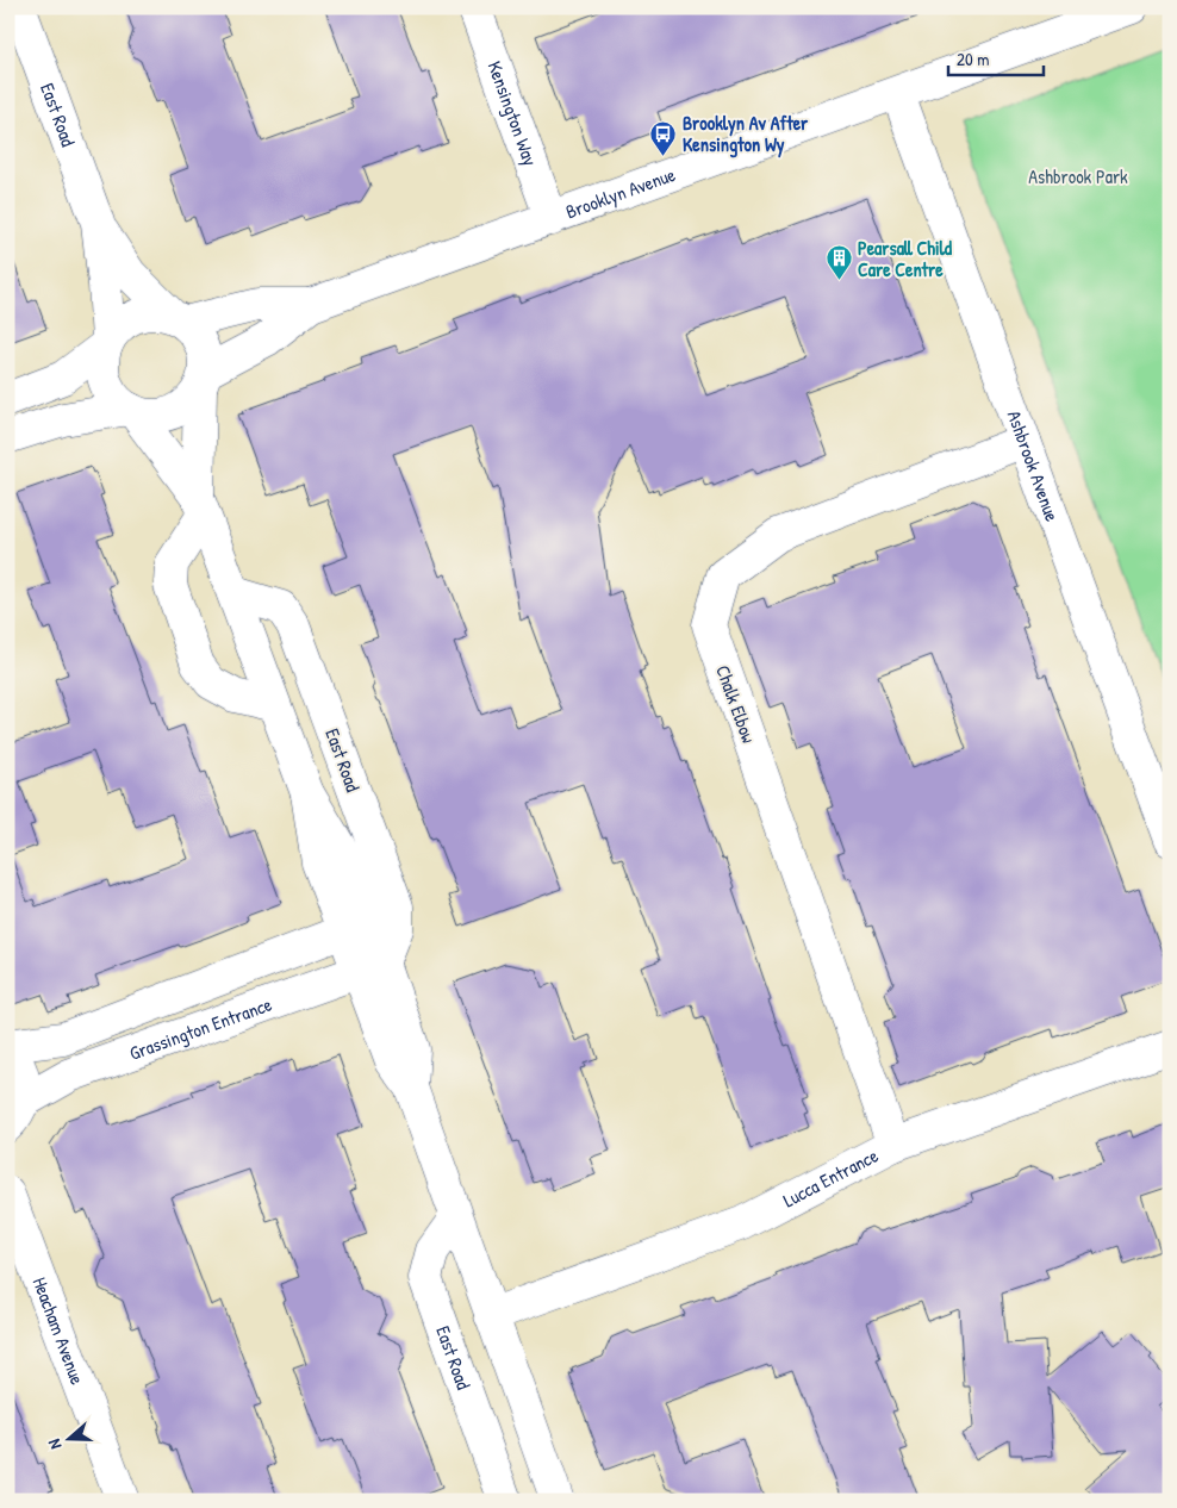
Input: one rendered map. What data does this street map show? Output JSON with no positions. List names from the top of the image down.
{
  "streets": {
    "street": [
      "Kensington Way",
      "East Road",
      "Brooklyn Avenue",
      "Ashbrook Avenue",
      "Chalk Elbow",
      "Grassington Entrance",
      "Lucca Entrance",
      "Heacham Avenue"
    ]
  },
  "crossings": [
    ["Kensington Way", "Brooklyn Avenue"],
    ["East Road", "Brooklyn Avenue"],
    ["East Road", "Grassington Entrance"],
    ["Brooklyn Avenue", "Ashbrook Avenue"],
    ["Ashbrook Avenue", "Chalk Elbow"],
    ["Chalk Elbow", "Lucca Entrance"]
  ],
  "parks": ["Ashbrook Park"],
  "places": {
    "bus stop": ["Brooklyn Av After Kensington Wy"],
    "building": ["Pearsall Child Care Centre"]
  },
  "scale_bar": "20 m",
  "north": "left"
}
